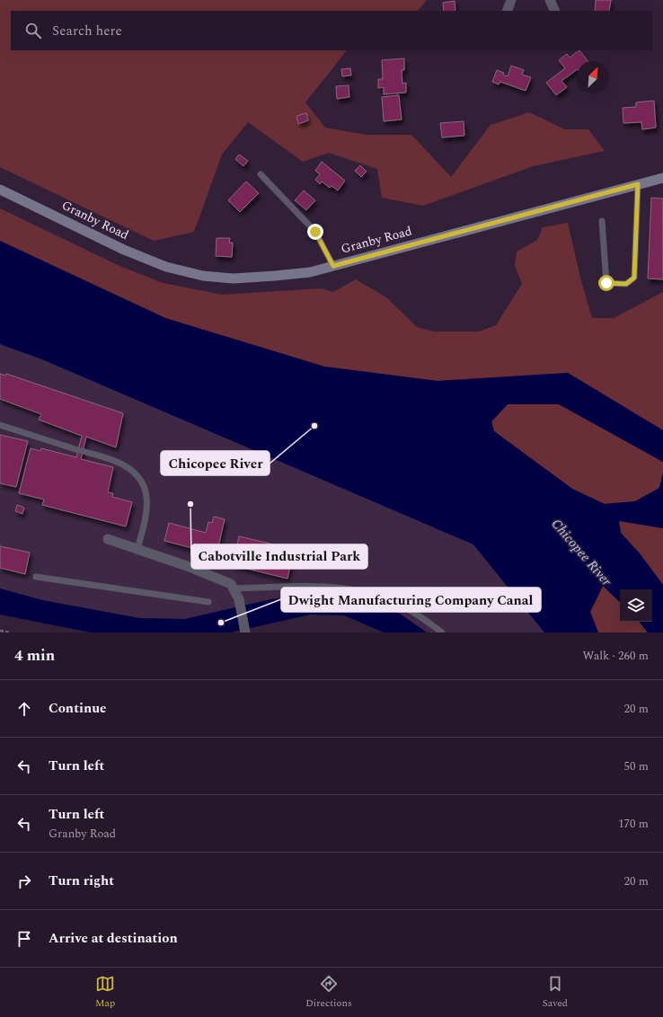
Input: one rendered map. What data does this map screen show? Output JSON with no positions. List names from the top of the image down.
{
  "streets": {
    "main road": ["Granby Road"]
  },
  "water": ["Chicopee River"],
  "places": ["Chicopee River", "Cabotville Industrial Park", "Dwight Manufacturing Company Canal"],
  "north": "top right",
  "page": {
    "search": "Search here",
    "heading": ["4 min", "Walk · 260 m"],
    "list": [
      ["Continue", "20 m"],
      ["Turn left", "50 m"],
      ["Turn left", "Granby Road", "170 m"],
      ["Turn right", "20 m"],
      "Arrive at destination"
    ],
    "nav": ["Map", "Directions", "Saved"]
  }
}
